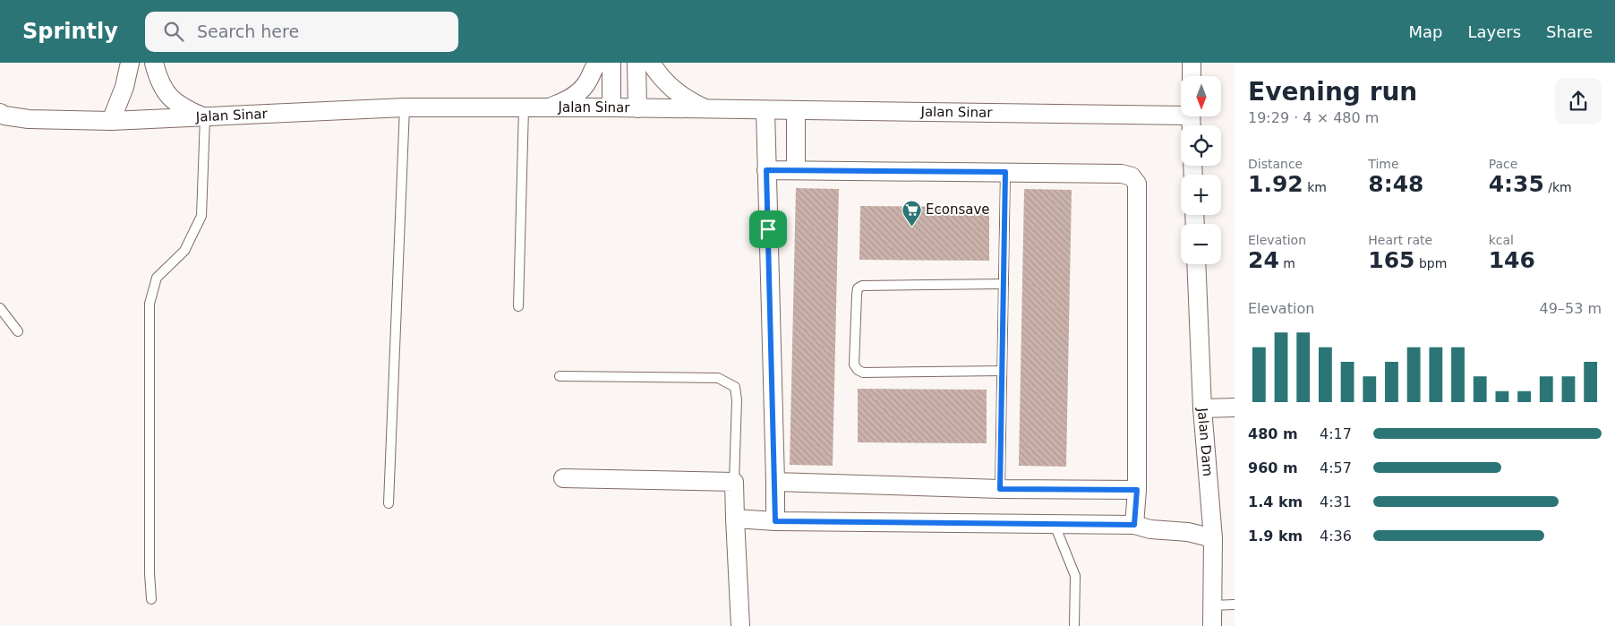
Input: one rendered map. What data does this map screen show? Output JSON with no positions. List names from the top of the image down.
{
  "streets": {
    "street": ["Jalan Sinar", "Jalan Dam"]
  },
  "places": {
    "supermarket": ["Econsave"]
  },
  "north": "bottom",
  "page": {
    "header": "Sprintly",
    "search": "Search here",
    "nav": ["Map", "Layers", "Share"],
    "heading": ["Evening run", "19:29 · 4 × 480 m"],
    "map_buttons": ["+", "−"],
    "stats": [
      ["Distance", "1.92 km"],
      ["Time", "8:48"],
      ["Pace", "4:35 /km"],
      ["Elevation", "24 m"],
      ["Heart rate", "165 bpm"],
      ["kcal", "146"]
    ],
    "chart": ["Elevation", "49–53 m"],
    "list": [
      {
        "name": "480 m",
        "note": "4:17"
      },
      {
        "name": "960 m",
        "note": "4:57"
      },
      {
        "name": "1.4 km",
        "note": "4:31"
      },
      {
        "name": "1.9 km",
        "note": "4:36"
      }
    ]
  }
}
